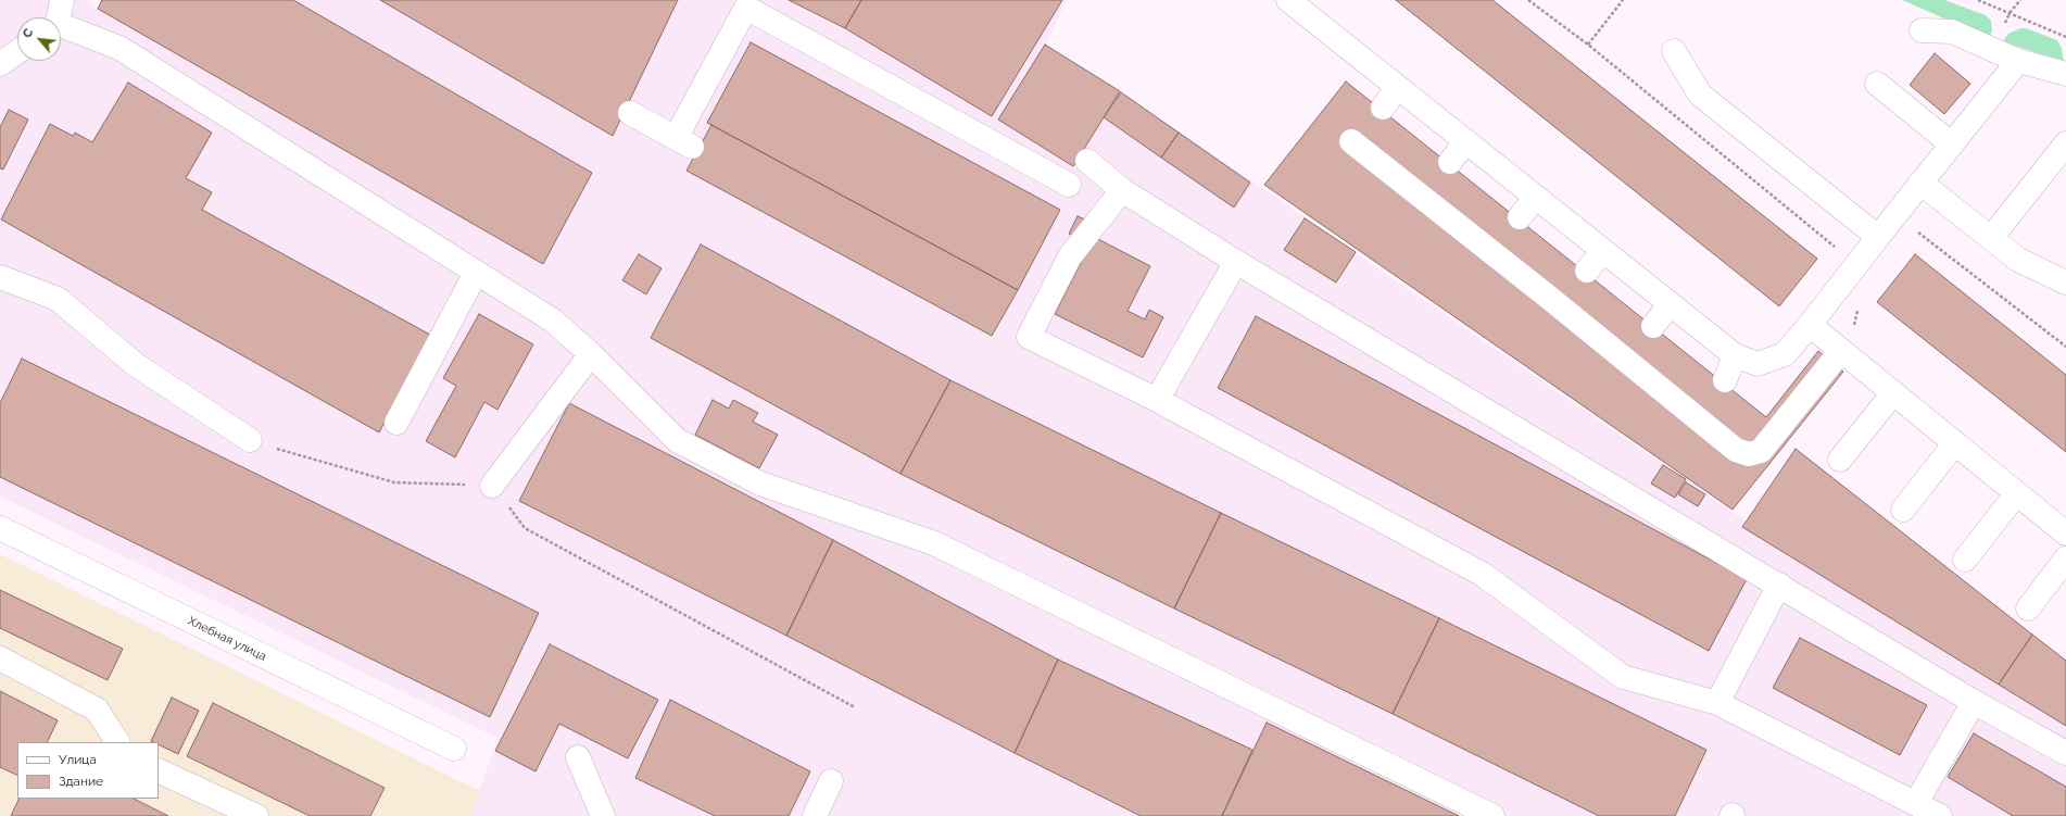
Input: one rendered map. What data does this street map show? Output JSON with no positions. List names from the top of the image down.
{
  "streets": {
    "street": ["Хлебная улица"]
  },
  "legend": ["Улица", "Здание"],
  "north": "top left"
}
